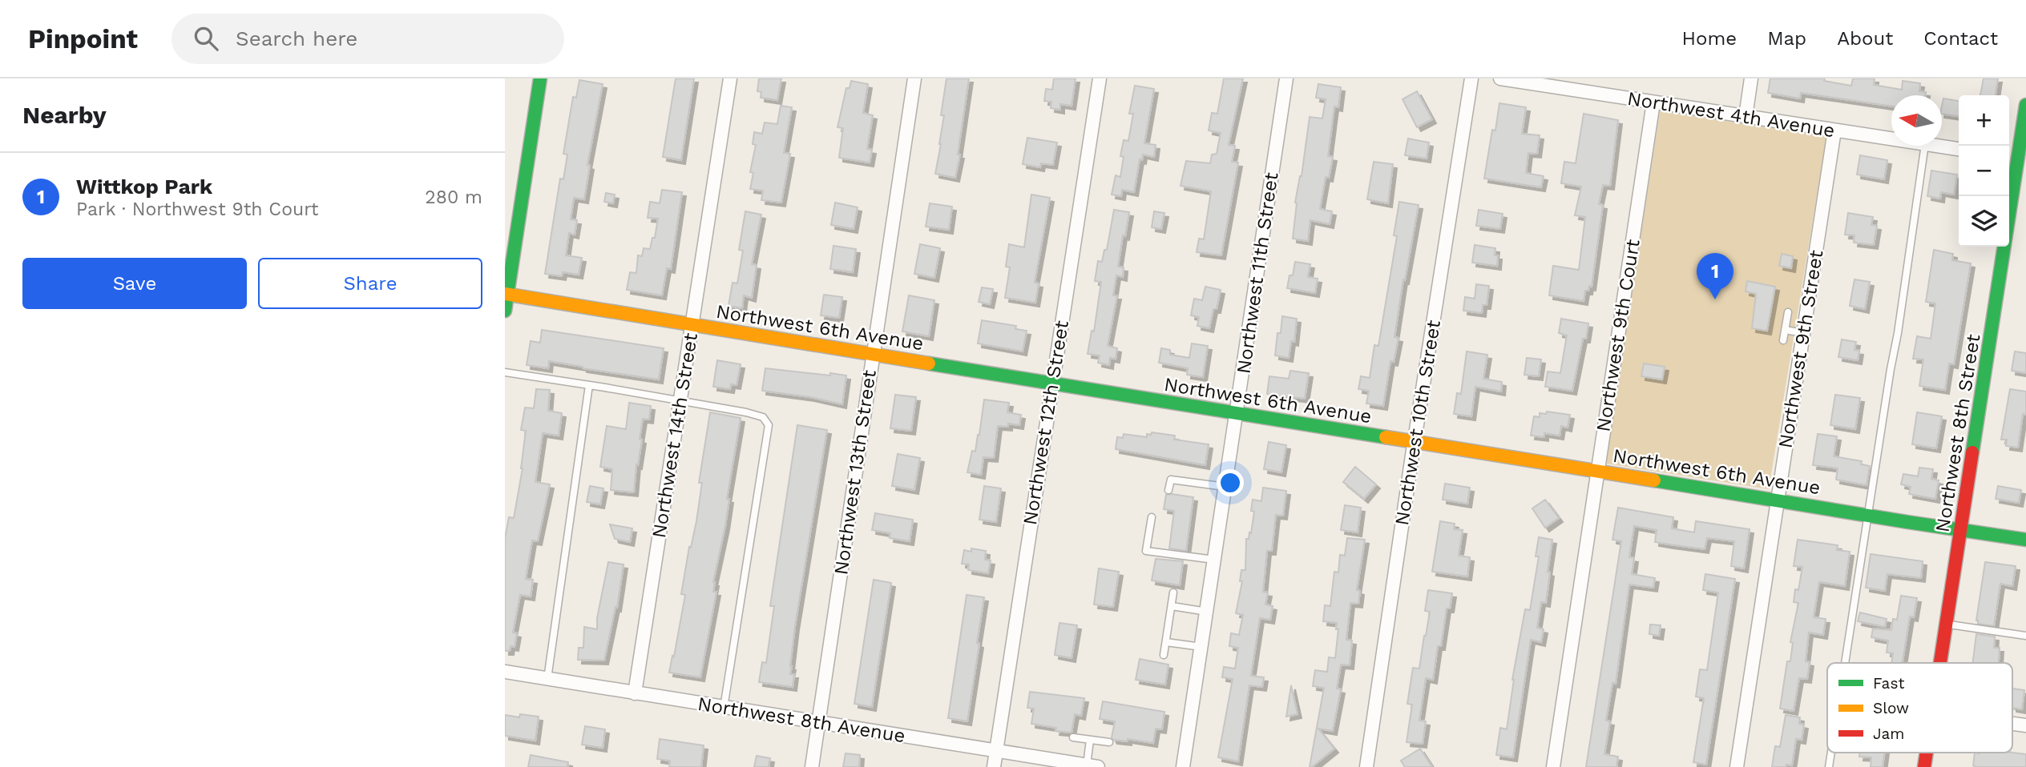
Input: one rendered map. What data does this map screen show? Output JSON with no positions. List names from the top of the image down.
{
  "streets": {
    "street": [
      "Northwest 4th Avenue",
      "Northwest 11th Street",
      "Northwest 6th Avenue",
      "Northwest 9th Court",
      "Northwest 9th Street",
      "Northwest 12th Street",
      "Northwest 10th Street",
      "Northwest 8th Street",
      "Northwest 14th Street",
      "Northwest 13th Street",
      "Northwest 8th Avenue"
    ]
  },
  "crossings": [
    ["Northwest 4th Avenue", "Northwest 9th Court"],
    ["Northwest 4th Avenue", "Northwest 9th Street"],
    ["Northwest 11th Street", "Northwest 6th Avenue"],
    ["Northwest 6th Avenue", "Northwest 9th Court"],
    ["Northwest 6th Avenue", "Northwest 9th Street"],
    ["Northwest 6th Avenue", "Northwest 12th Street"],
    ["Northwest 6th Avenue", "Northwest 10th Street"],
    ["Northwest 6th Avenue", "Northwest 8th Street"],
    ["Northwest 6th Avenue", "Northwest 14th Street"],
    ["Northwest 6th Avenue", "Northwest 13th Street"],
    ["Northwest 12th Street", "Northwest 8th Avenue"],
    ["Northwest 14th Street", "Northwest 8th Avenue"],
    ["Northwest 13th Street", "Northwest 8th Avenue"]
  ],
  "legend": ["Fast", "Slow", "Jam"],
  "north": "left",
  "page": {
    "header": "Pinpoint",
    "search": "Search here",
    "nav": [
      "Home",
      "Map",
      "About",
      "Contact"
    ],
    "heading": "Nearby",
    "map_buttons": ["+", "−"],
    "list": [
      {
        "mark": "1",
        "name": "Wittkop Park",
        "note": "Park · Northwest 9th Court",
        "value": "280 m"
      }
    ],
    "buttons": ["Save", "Share"],
    "pins": "1"
  }
}
